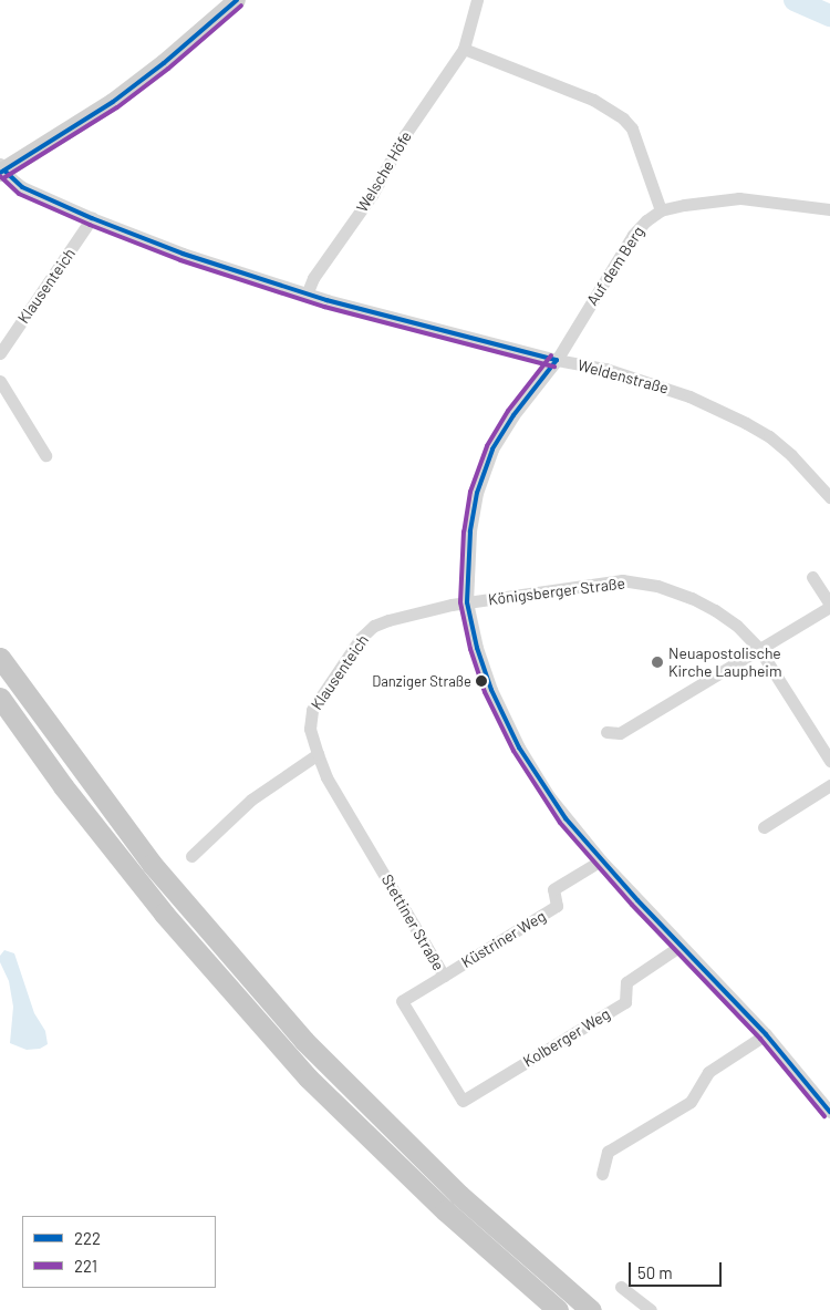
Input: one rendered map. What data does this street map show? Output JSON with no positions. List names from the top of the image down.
{
  "streets": {
    "street": [
      "Welsche Höfe",
      "Auf dem Berg",
      "Klausenteich",
      "Weldenstraße",
      "Königsberger Straße",
      "Stettiner Straße",
      "Küstriner Weg",
      "Kolberger Weg"
    ]
  },
  "crossings": [
    ["Welsche Höfe", "Weldenstraße"],
    ["Auf dem Berg", "Weldenstraße"],
    ["Klausenteich", "Weldenstraße"],
    ["Klausenteich", "Königsberger Straße"],
    ["Klausenteich", "Stettiner Straße"],
    ["Stettiner Straße", "Küstriner Weg"],
    ["Stettiner Straße", "Kolberger Weg"]
  ],
  "places": ["Neuapostolische Kirche Laupheim", "Danziger Straße"],
  "lines": ["transit line 222", "transit line 221"],
  "legend": ["222", "221"],
  "scale_bar": "50 m"
}
